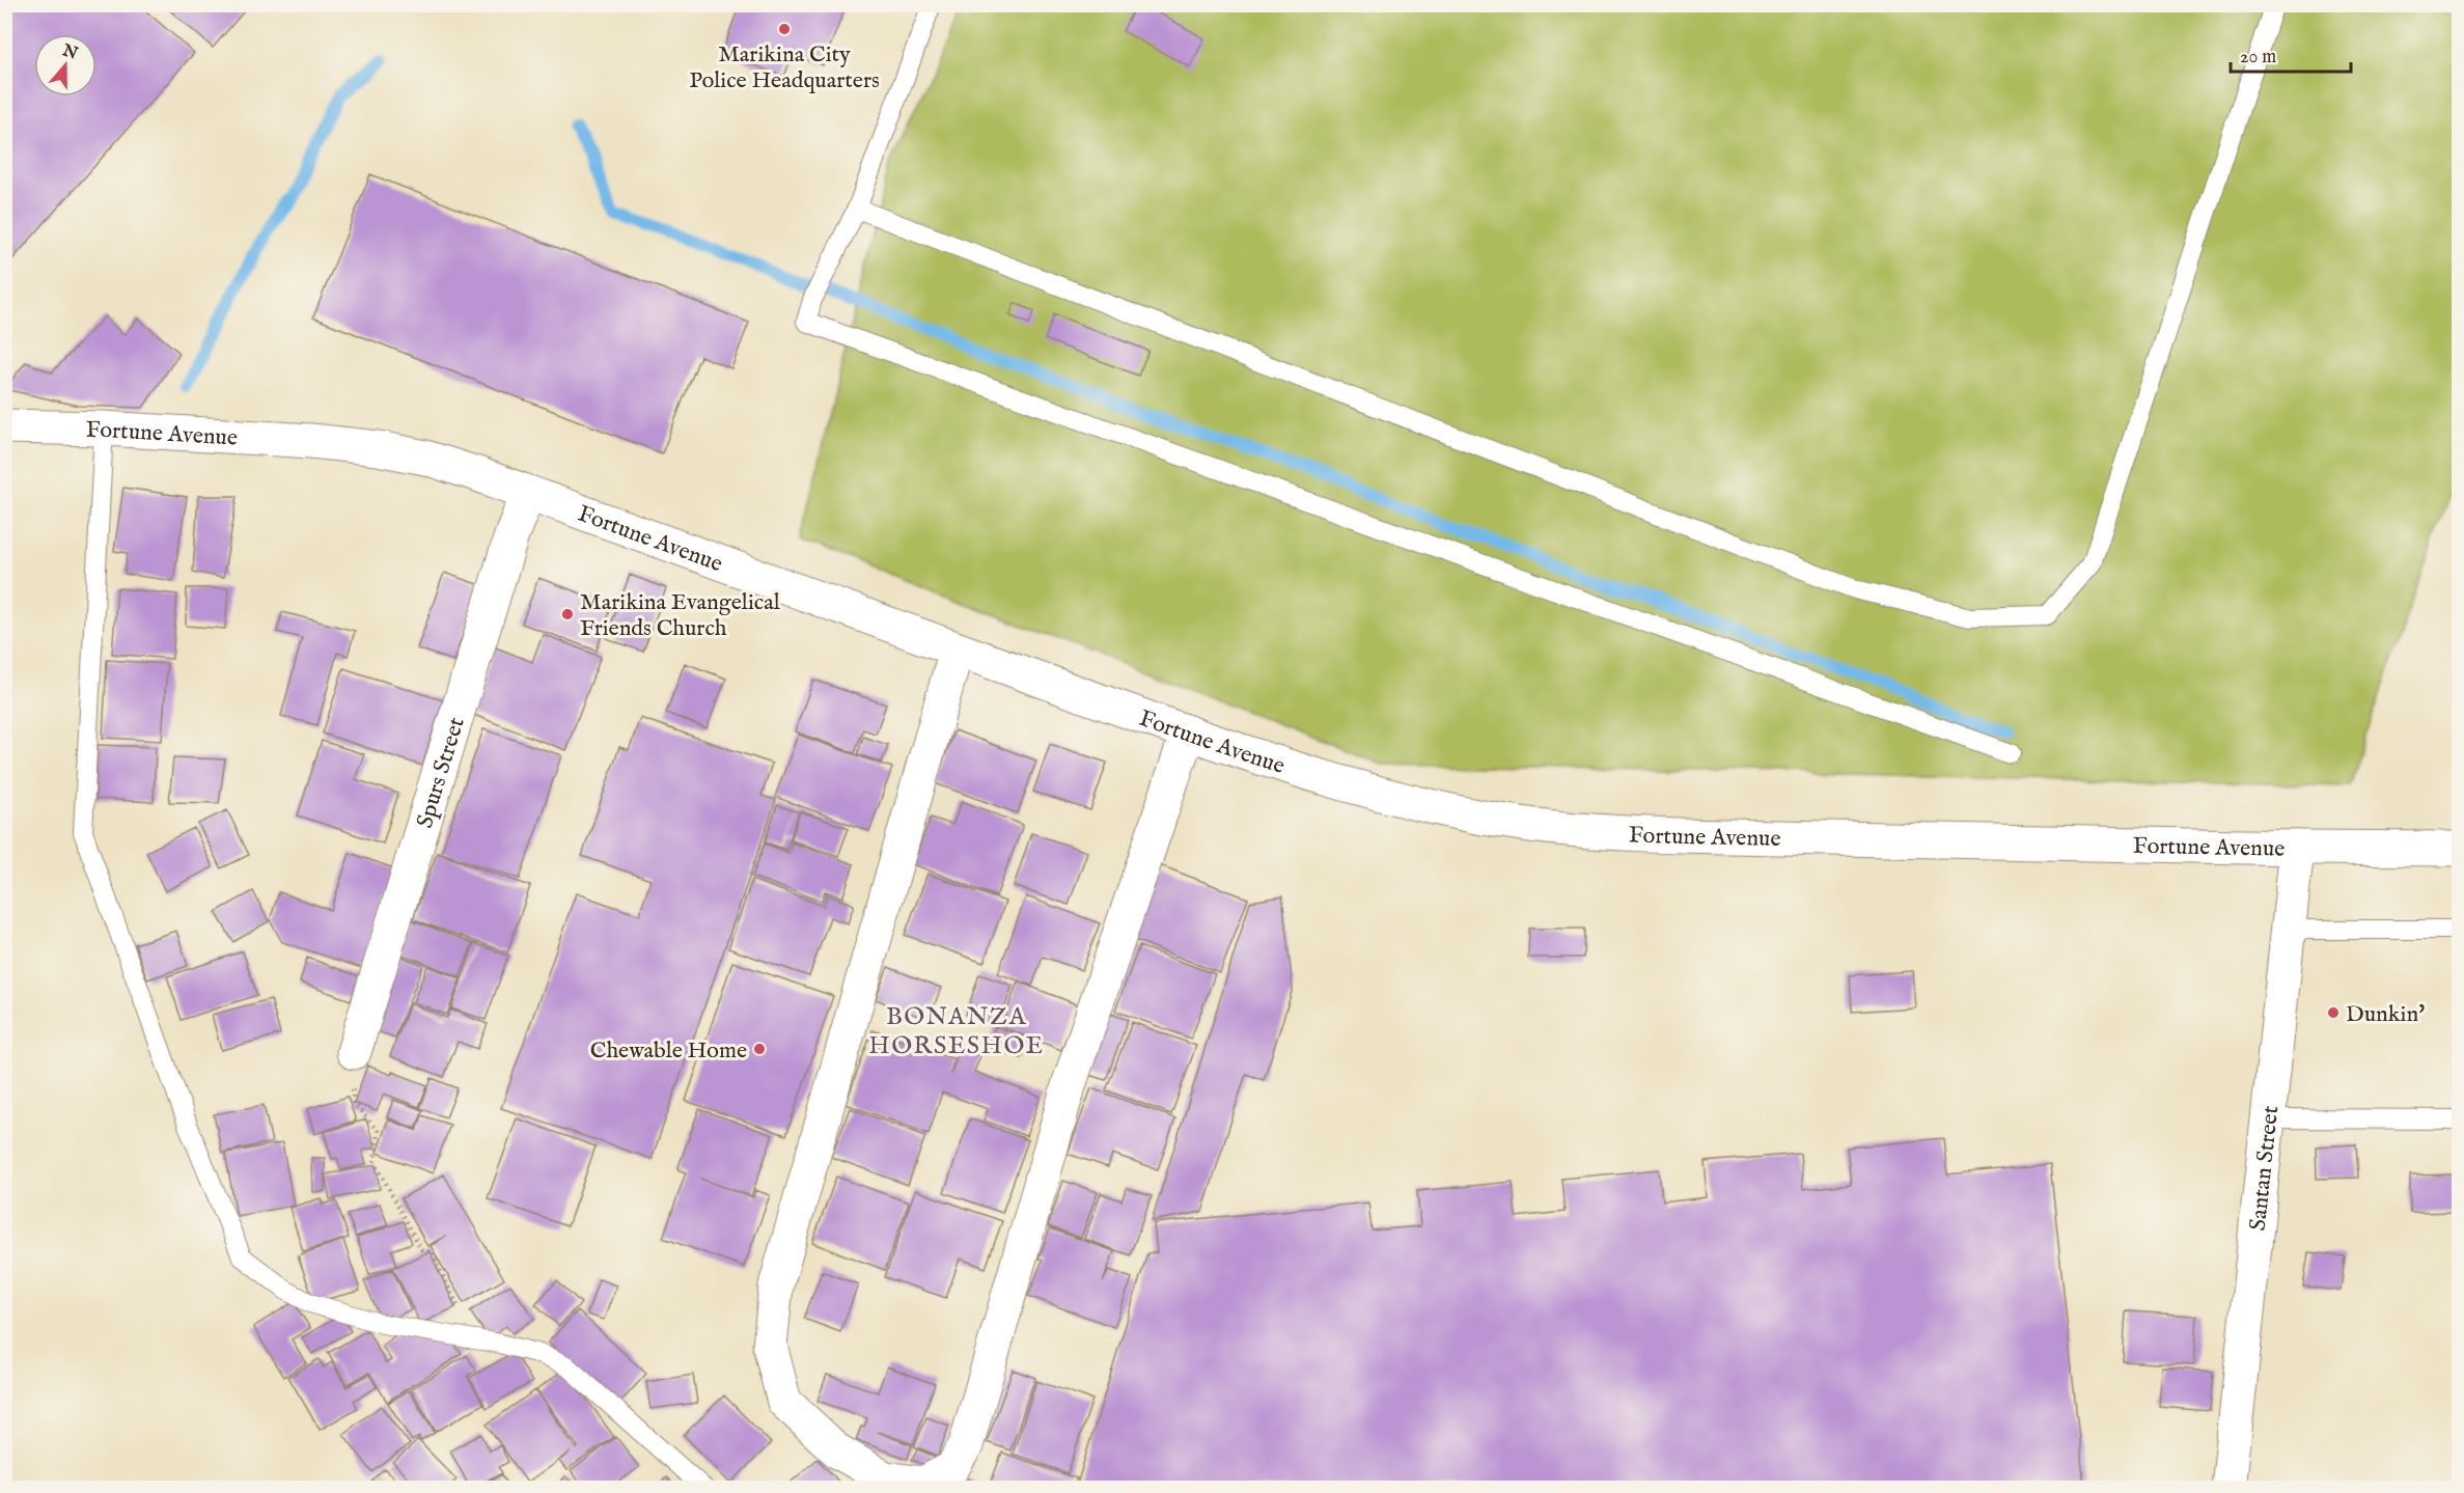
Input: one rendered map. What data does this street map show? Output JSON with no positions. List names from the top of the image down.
{
  "streets": {
    "street": ["Fortune Avenue", "Spurs Street", "Santan Street"]
  },
  "crossings": [
    ["Fortune Avenue", "Spurs Street"],
    ["Fortune Avenue", "Santan Street"]
  ],
  "districts": ["BONANZA HORSESHOE"],
  "places": [
    "Marikina City Police Headquarters",
    "Marikina Evangelical Friends Church",
    "Dunkin'",
    "Chewable Home"
  ],
  "scale_bar": "20 m",
  "north": "top"
}
